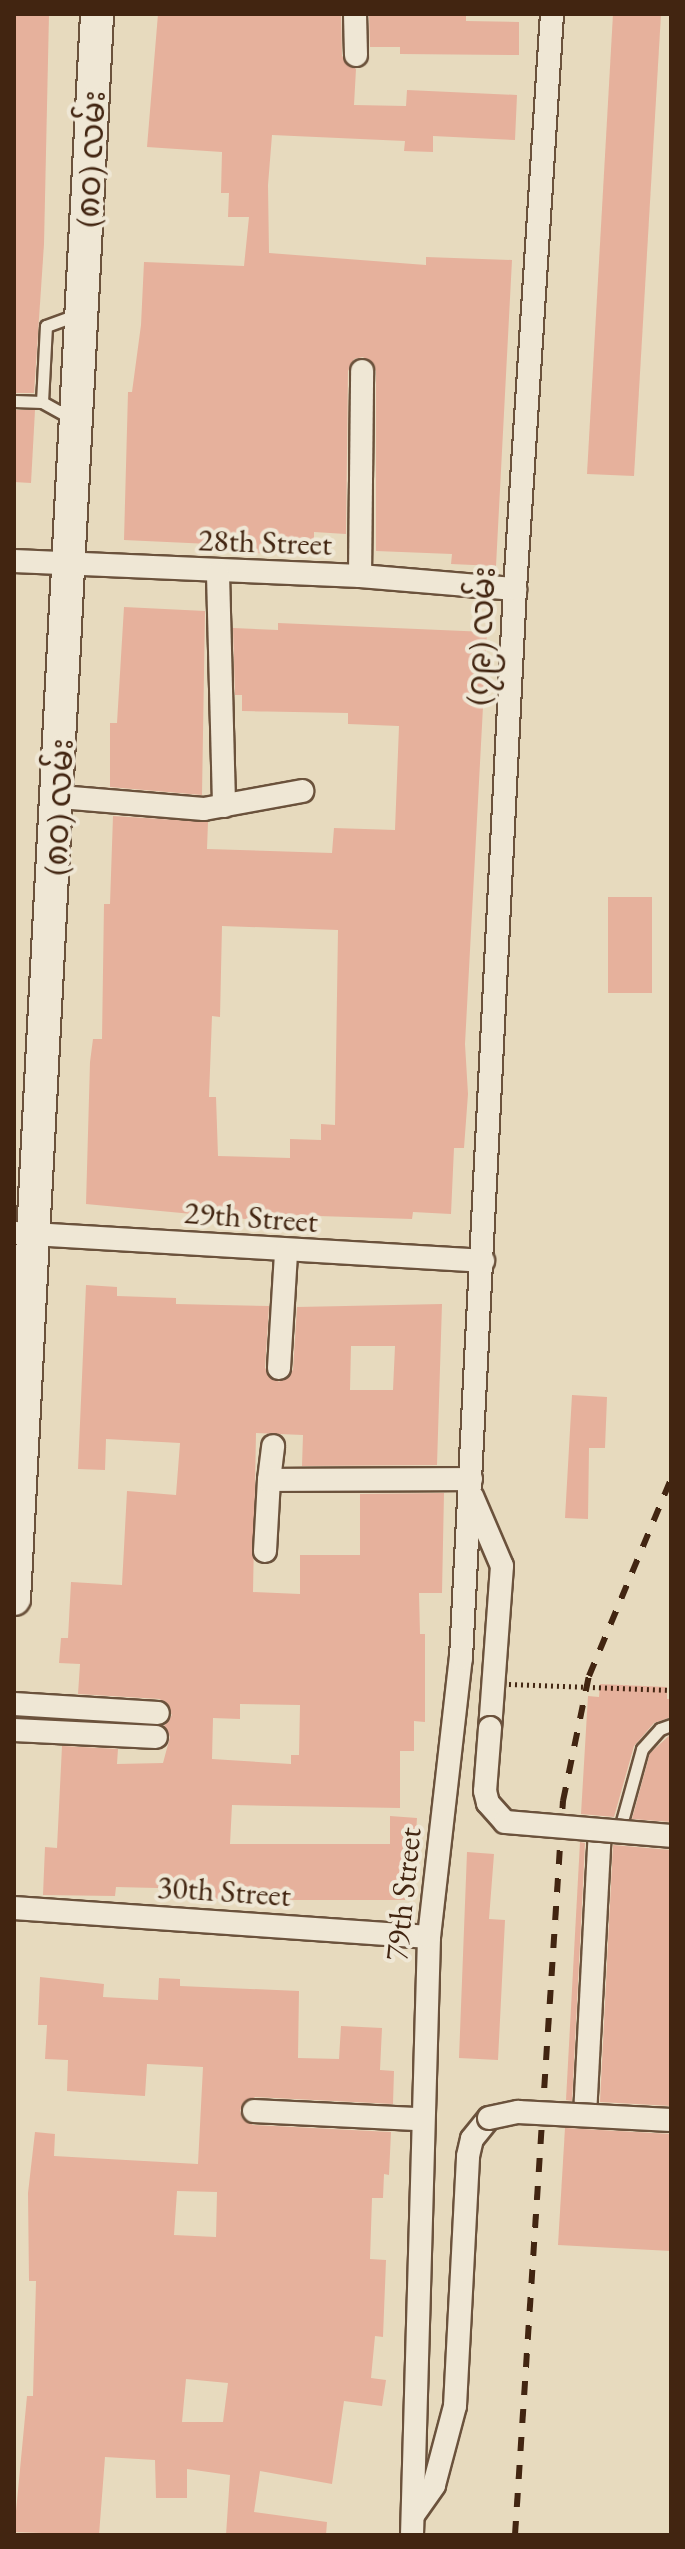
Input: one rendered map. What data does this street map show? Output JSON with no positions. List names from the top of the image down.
{
  "streets": {
    "main road": ["(၈၀) လမ်း"],
    "street": [
      "28th Street",
      "(၇၉) လမ်း",
      "29th Street",
      "30th Street",
      "79th Street"
    ]
  },
  "crossings": [
    ["(၈၀) လမ်း", "28th Street"],
    ["(၈၀) လမ်း", "29th Street"],
    ["28th Street", "(၇၉) လမ်း"],
    ["(၇၉) လမ်း", "29th Street"],
    ["(၇၉) လမ်း", "79th Street"],
    ["29th Street", "79th Street"],
    ["30th Street", "79th Street"]
  ]
}
